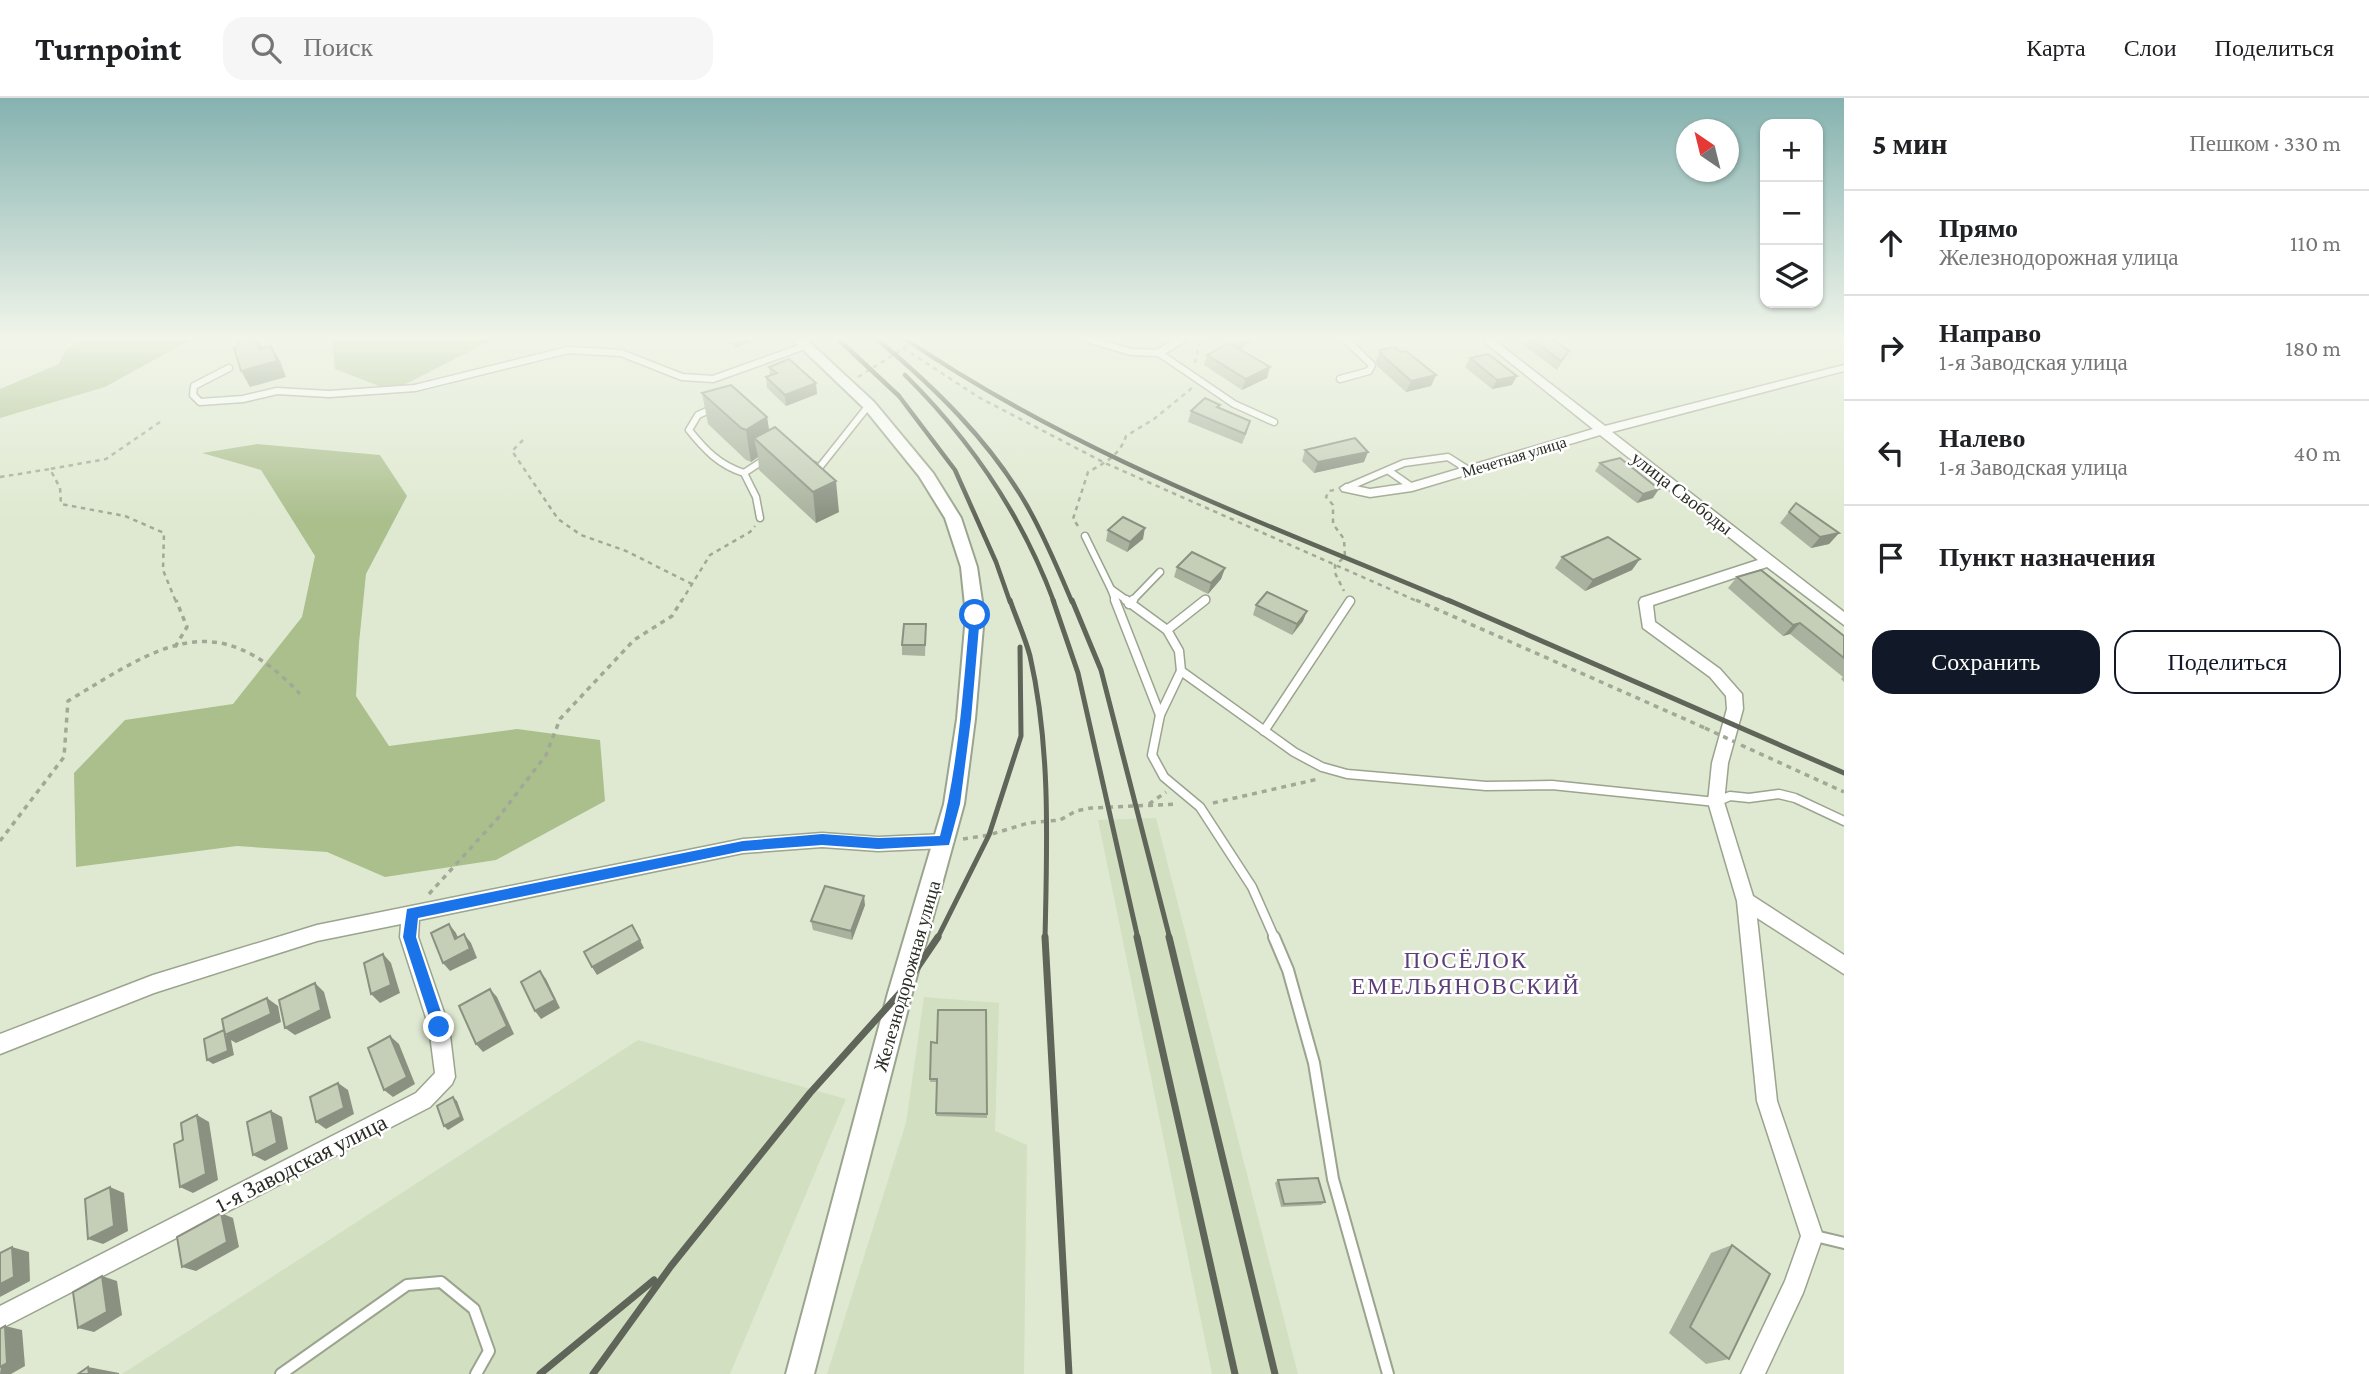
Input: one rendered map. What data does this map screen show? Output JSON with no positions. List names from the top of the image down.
{
  "streets": {
    "street": [
      "Мечетная улица",
      "улица Свободы",
      "Железнодорожная улица",
      "1-я Заводская улица"
    ]
  },
  "crossings": [
    ["Мечетная улица", "улица Свободы"]
  ],
  "districts": ["ПОСЁЛОК ЕМЕЛЬЯНОВСКИЙ"],
  "north": "top left",
  "page": {
    "header": "Turnpoint",
    "search": "Поиск",
    "nav": ["Карта", "Слои", "Поделиться"],
    "heading": ["5 мин", "Пешком · 330 m"],
    "map_buttons": ["+", "−"],
    "list": [
      ["Прямо", "Железнодорожная улица", "110 m"],
      ["Направо", "1-я Заводская улица", "180 m"],
      ["Налево", "1-я Заводская улица", "40 m"],
      "Пункт назначения"
    ],
    "buttons": ["Сохранить", "Поделиться"]
  }
}
